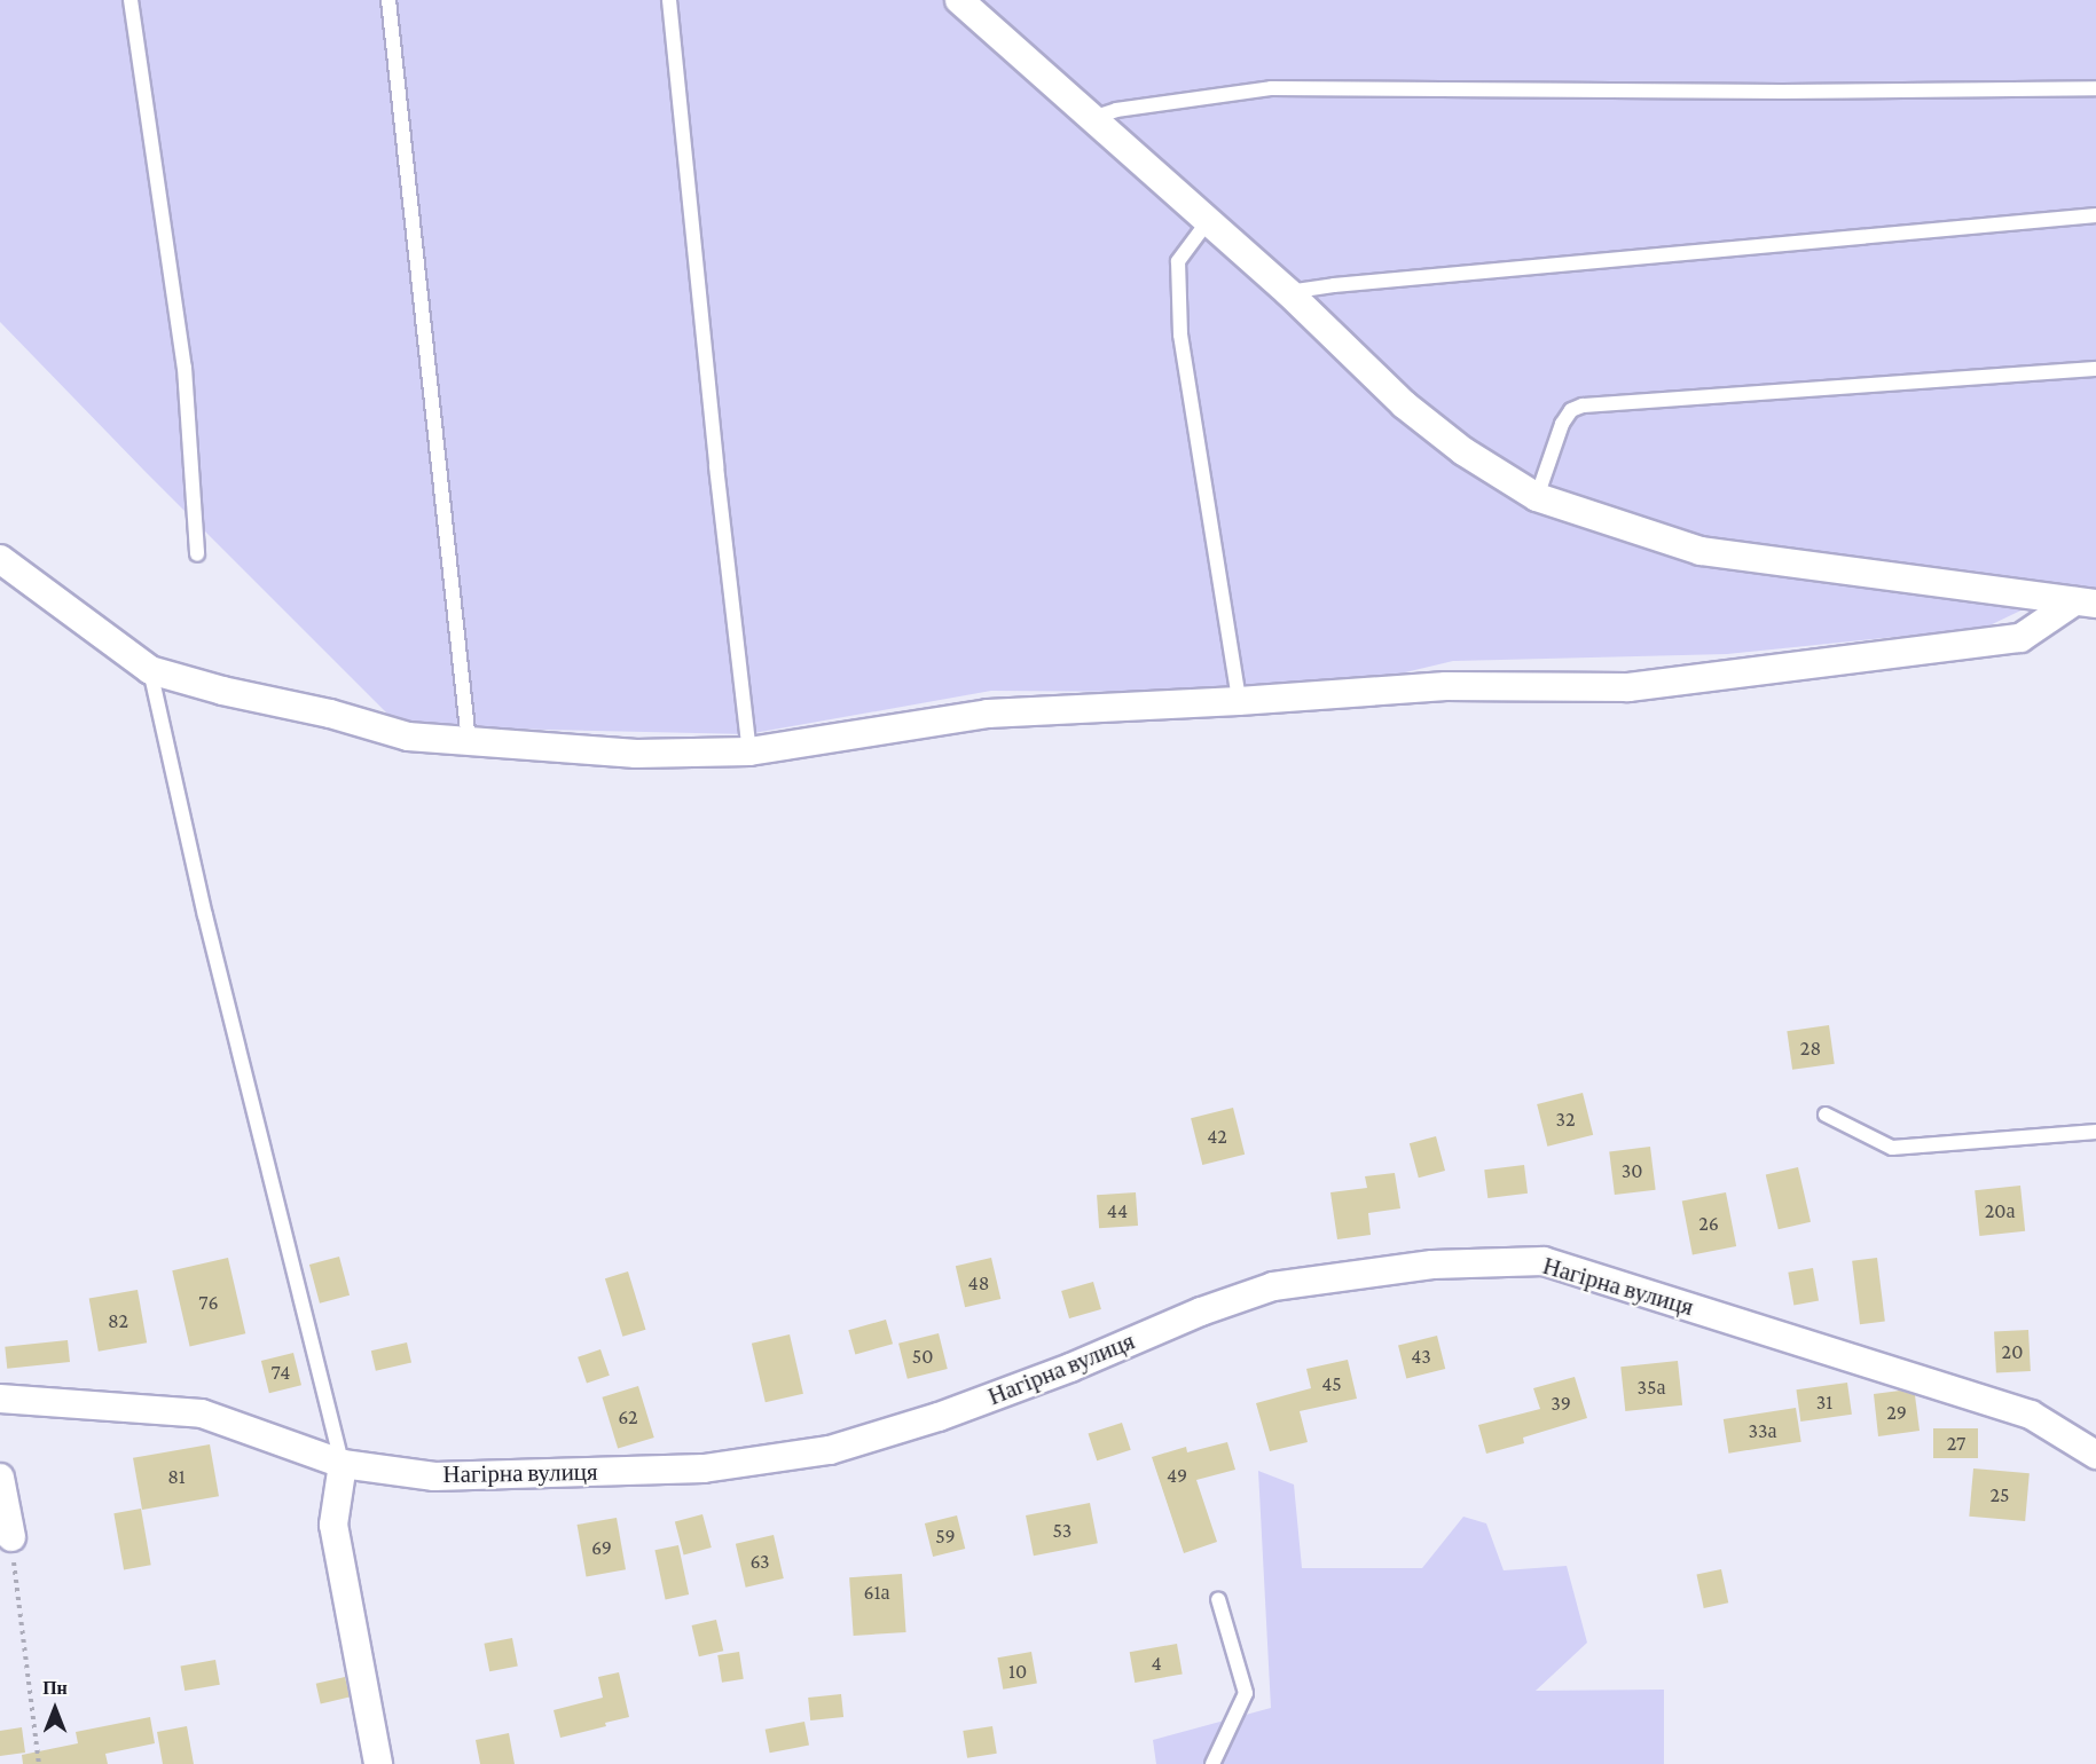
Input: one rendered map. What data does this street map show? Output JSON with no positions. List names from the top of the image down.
{
  "streets": {
    "street": ["Нагірна вулиця"]
  },
  "house_numbers": [
    "28",
    "32",
    "42",
    "30",
    "44",
    "20а",
    "26",
    "48",
    "76",
    "82",
    "20",
    "50",
    "43",
    "74",
    "45",
    "35а",
    "31",
    "39",
    "29",
    "62",
    "33а",
    "27",
    "49",
    "81",
    "25",
    "53",
    "59",
    "69",
    "63",
    "61а",
    "4",
    "10"
  ],
  "north": "top"
}
